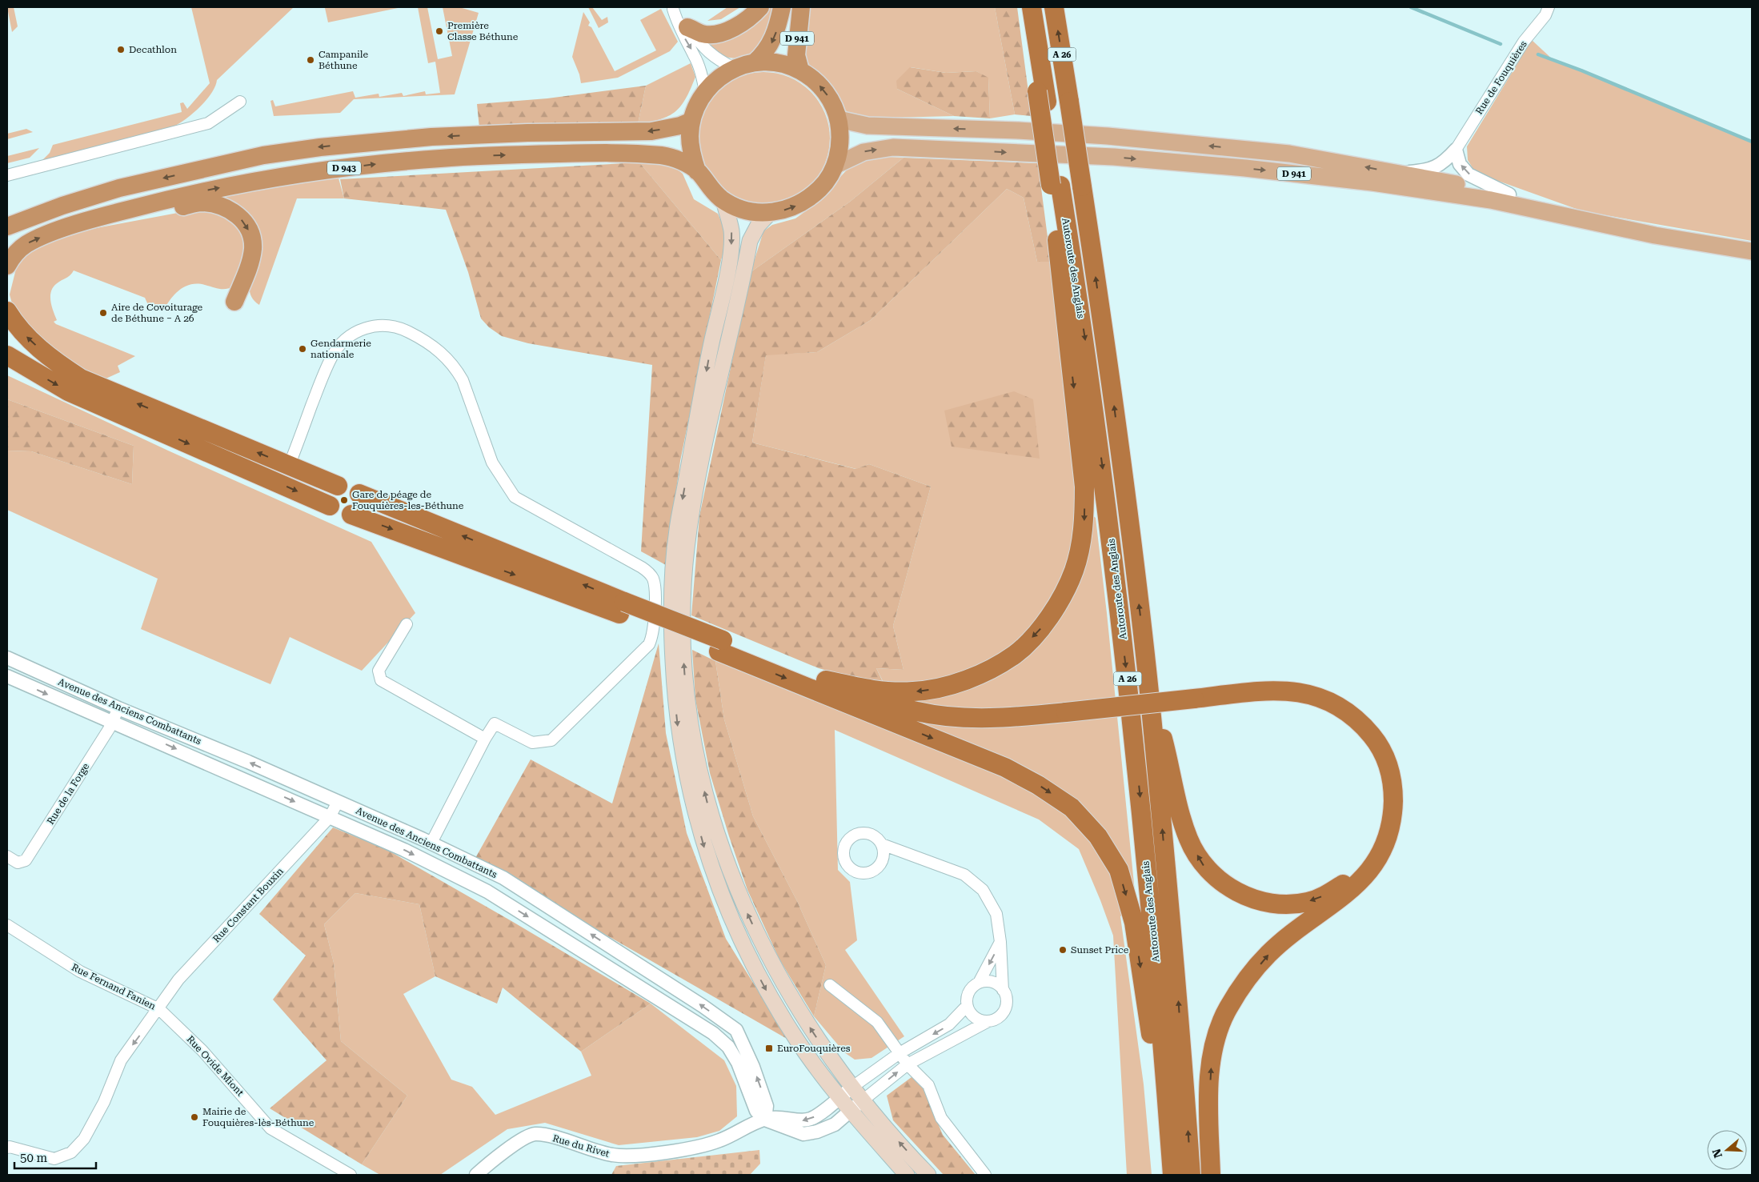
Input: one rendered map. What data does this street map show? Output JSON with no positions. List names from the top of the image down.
{
  "streets": {
    "highway": [
      "D 941",
      "A 26",
      "D 943",
      "Autoroute des Anglais"
    ],
    "street": [
      "Rue de Fouquières",
      "Avenue des Anciens Combattants",
      "Rue de la Forge",
      "Rue Constant Bouxin",
      "Rue Fernand Fanien",
      "Rue Ovide Miont",
      "Rue du Rivet"
    ]
  },
  "crossings": [
    ["Avenue des Anciens Combattants", "Rue de la Forge"],
    ["Avenue des Anciens Combattants", "Rue Constant Bouxin"],
    ["Avenue des Anciens Combattants", "Rue du Rivet"],
    ["Rue Constant Bouxin", "Rue Fernand Fanien"],
    ["Rue Constant Bouxin", "Rue Ovide Miont"],
    ["Rue Fernand Fanien", "Rue Ovide Miont"]
  ],
  "one_way": ["Rue Constant Bouxin"],
  "places": {
    "other": [
      "Première Classe Béthune",
      "Decathlon",
      "Campanile Béthune",
      "Aire de Covoiturage de Béthune − A 26",
      "Gendarmerie nationale",
      "Gare de péage de Fouquières-les-Béthune",
      "Sunset Price",
      "Mairie de Fouquières-lès-Béthune"
    ],
    "transit": ["EuroFouquières"]
  },
  "scale_bar": "50 m",
  "north": "left"
}
